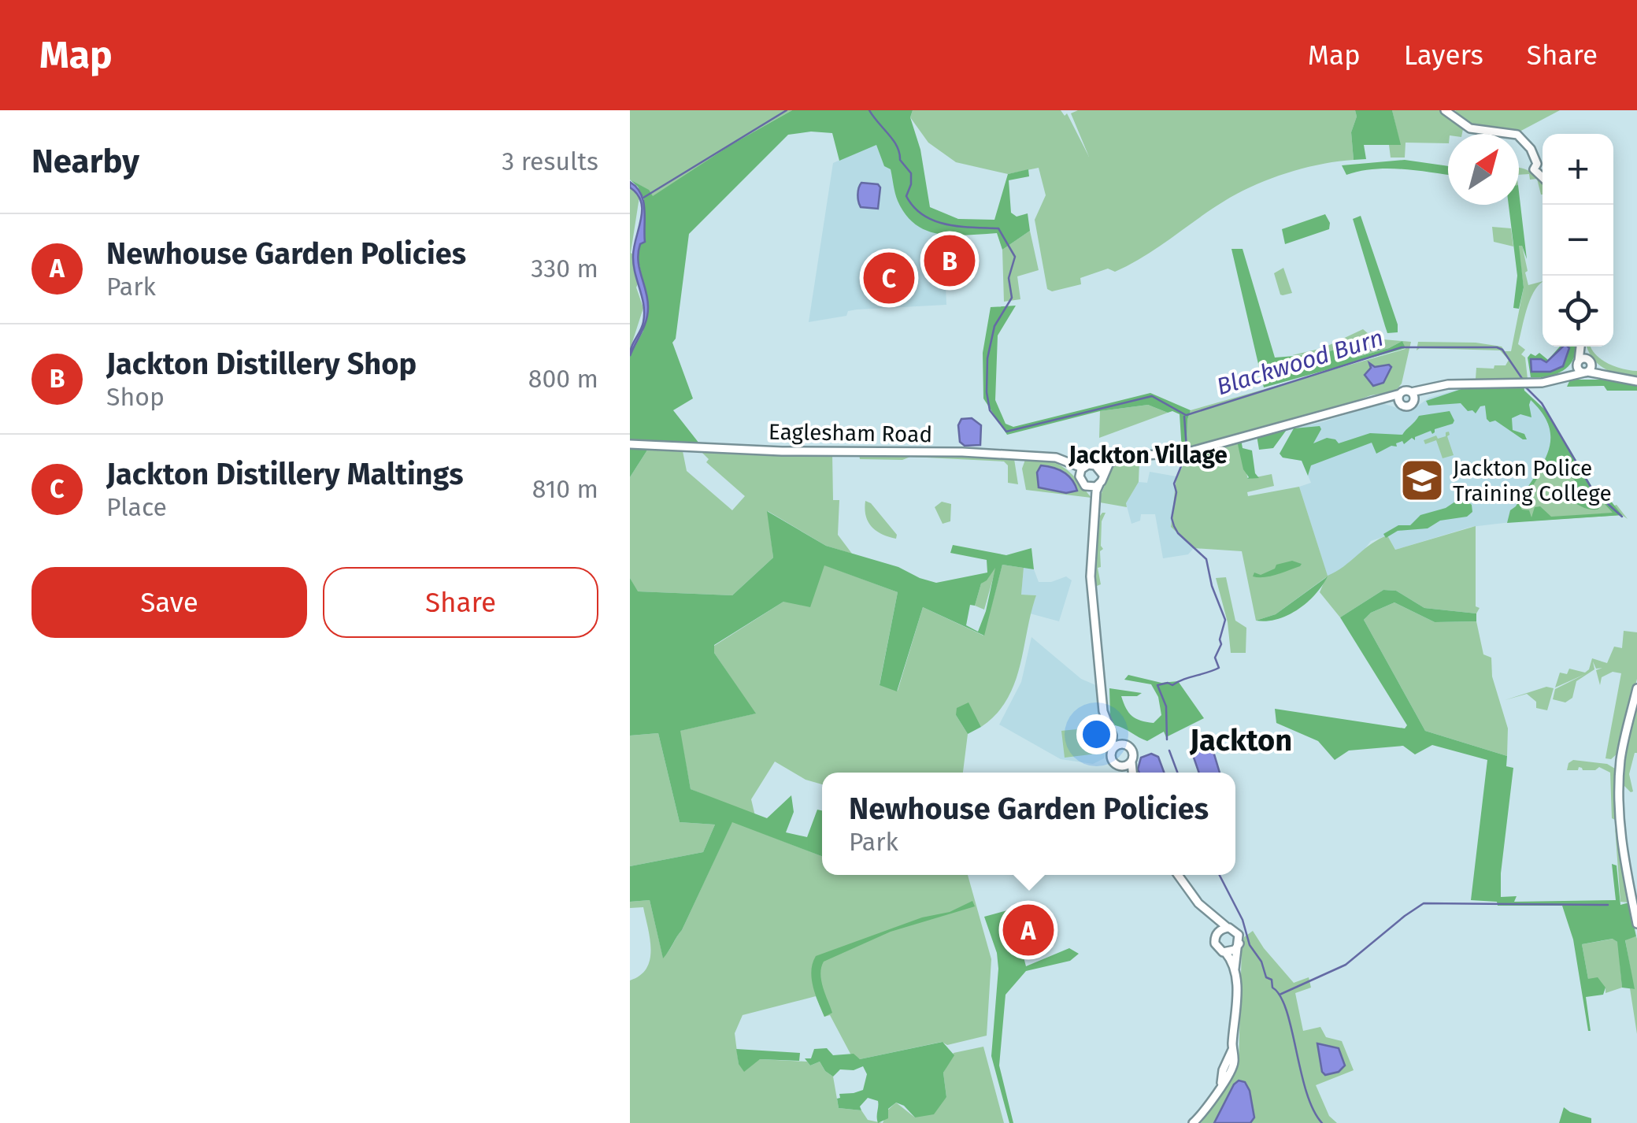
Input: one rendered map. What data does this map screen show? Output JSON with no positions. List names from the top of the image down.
{
  "streets": {
    "main road": ["Eaglesham Road"]
  },
  "districts": ["Jackton Village", "Jackton"],
  "water": ["Blackwood Burn"],
  "places": {
    "school or university": ["Jackton Police Training College"]
  },
  "north": "top right",
  "page": {
    "header": "Map",
    "nav": ["Map", "Layers", "Share"],
    "heading": ["Nearby", "3 results"],
    "map_buttons": ["+", "−"],
    "list": [
      {
        "mark": "A",
        "name": "Newhouse Garden Policies",
        "note": "Park",
        "value": "330 m"
      },
      {
        "mark": "B",
        "name": "Jackton Distillery Shop",
        "note": "Shop",
        "value": "800 m"
      },
      {
        "mark": "C",
        "name": "Jackton Distillery Maltings",
        "note": "Place",
        "value": "810 m"
      }
    ],
    "pins": ["B", "C", "A"],
    "buttons": ["Save", "Share"],
    "popup": ["Newhouse Garden Policies", "Park"]
  }
}
